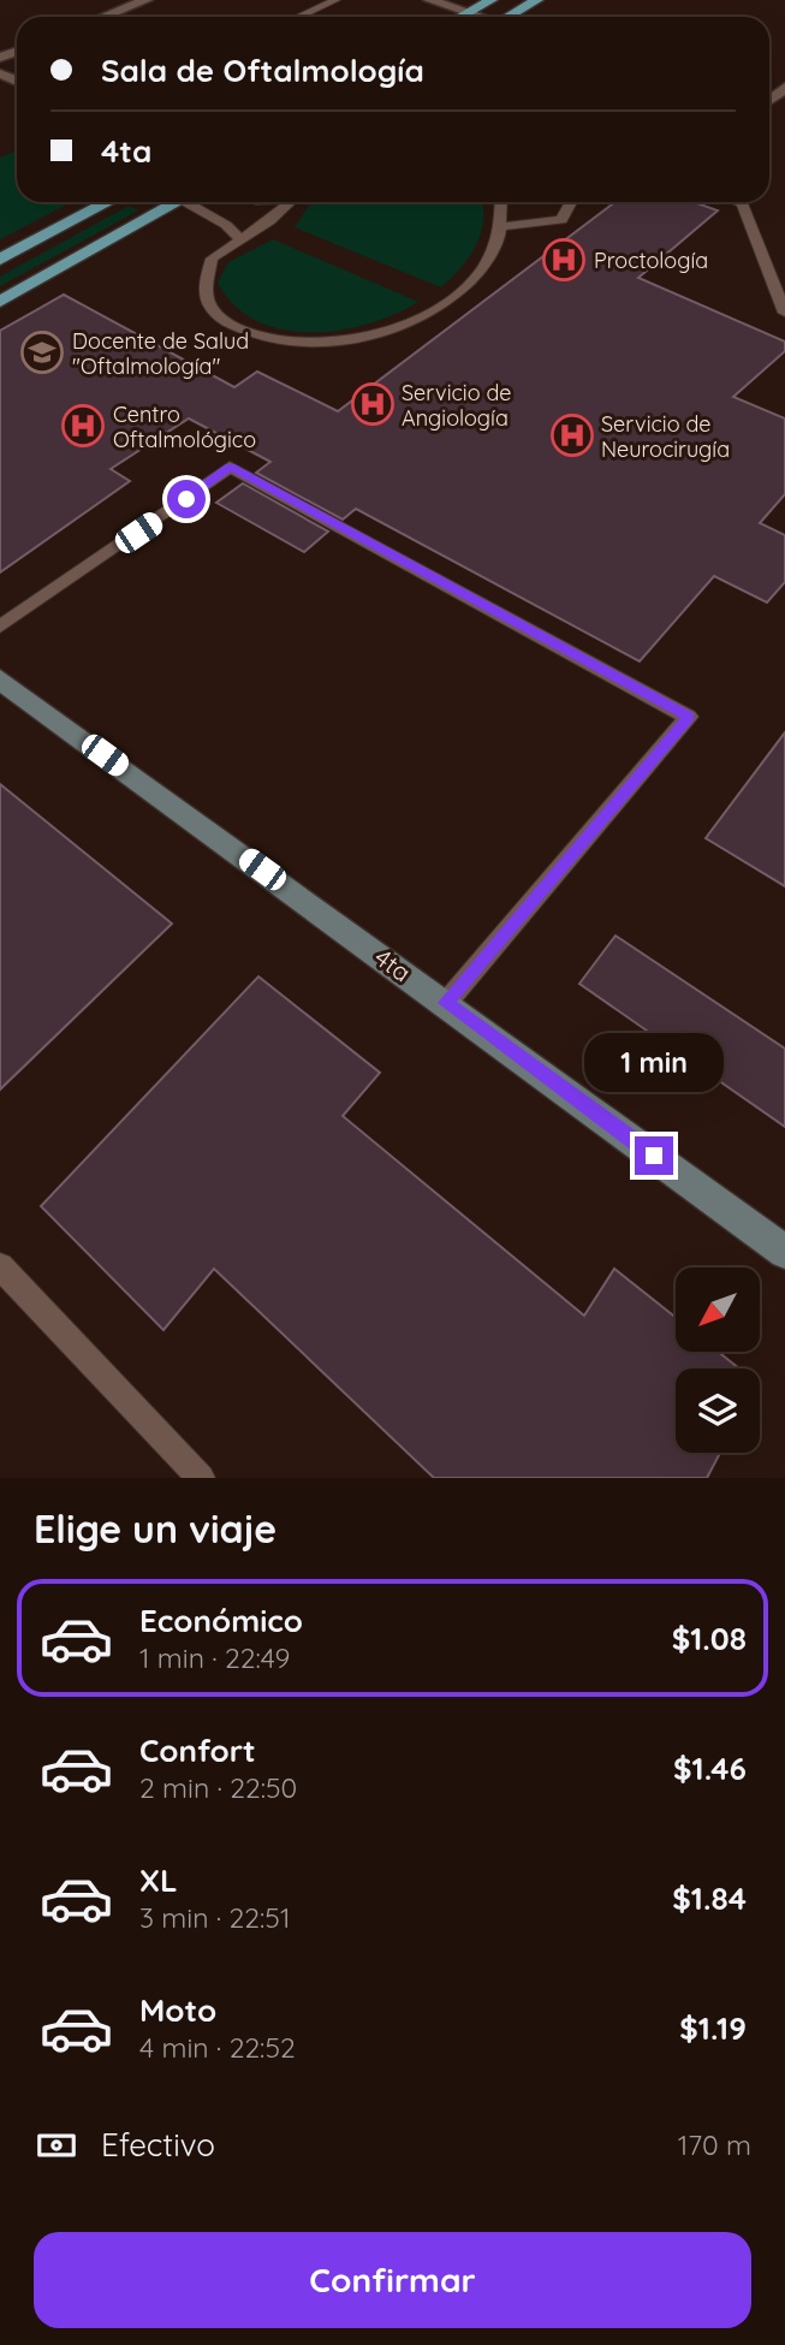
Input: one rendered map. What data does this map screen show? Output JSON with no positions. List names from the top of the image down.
{
  "streets": {
    "street": ["4ta"]
  },
  "places": {
    "hospital": [
      "Proctología",
      "Servicio de Angiología",
      "Centro Oftalmológico",
      "Servicio de Neurocirugía"
    ],
    "school or university": ["Docente de Salud \"Oftalmología\""]
  },
  "north": "bottom left",
  "page": {
    "banner": ["Sala de Oftalmología", "4ta"],
    "bubble": "1 min",
    "heading": "Elige un viaje",
    "list": [
      {
        "name": "Económico",
        "note": "1 min · 22:49",
        "value": "$1.08"
      },
      {
        "name": "Confort",
        "note": "2 min · 22:50",
        "value": "$1.46"
      },
      {
        "name": "XL",
        "note": "3 min · 22:51",
        "value": "$1.84"
      },
      {
        "name": "Moto",
        "note": "4 min · 22:52",
        "value": "$1.19"
      }
    ],
    "pay": ["Efectivo", "170 m"],
    "buttons": "Confirmar"
  }
}
